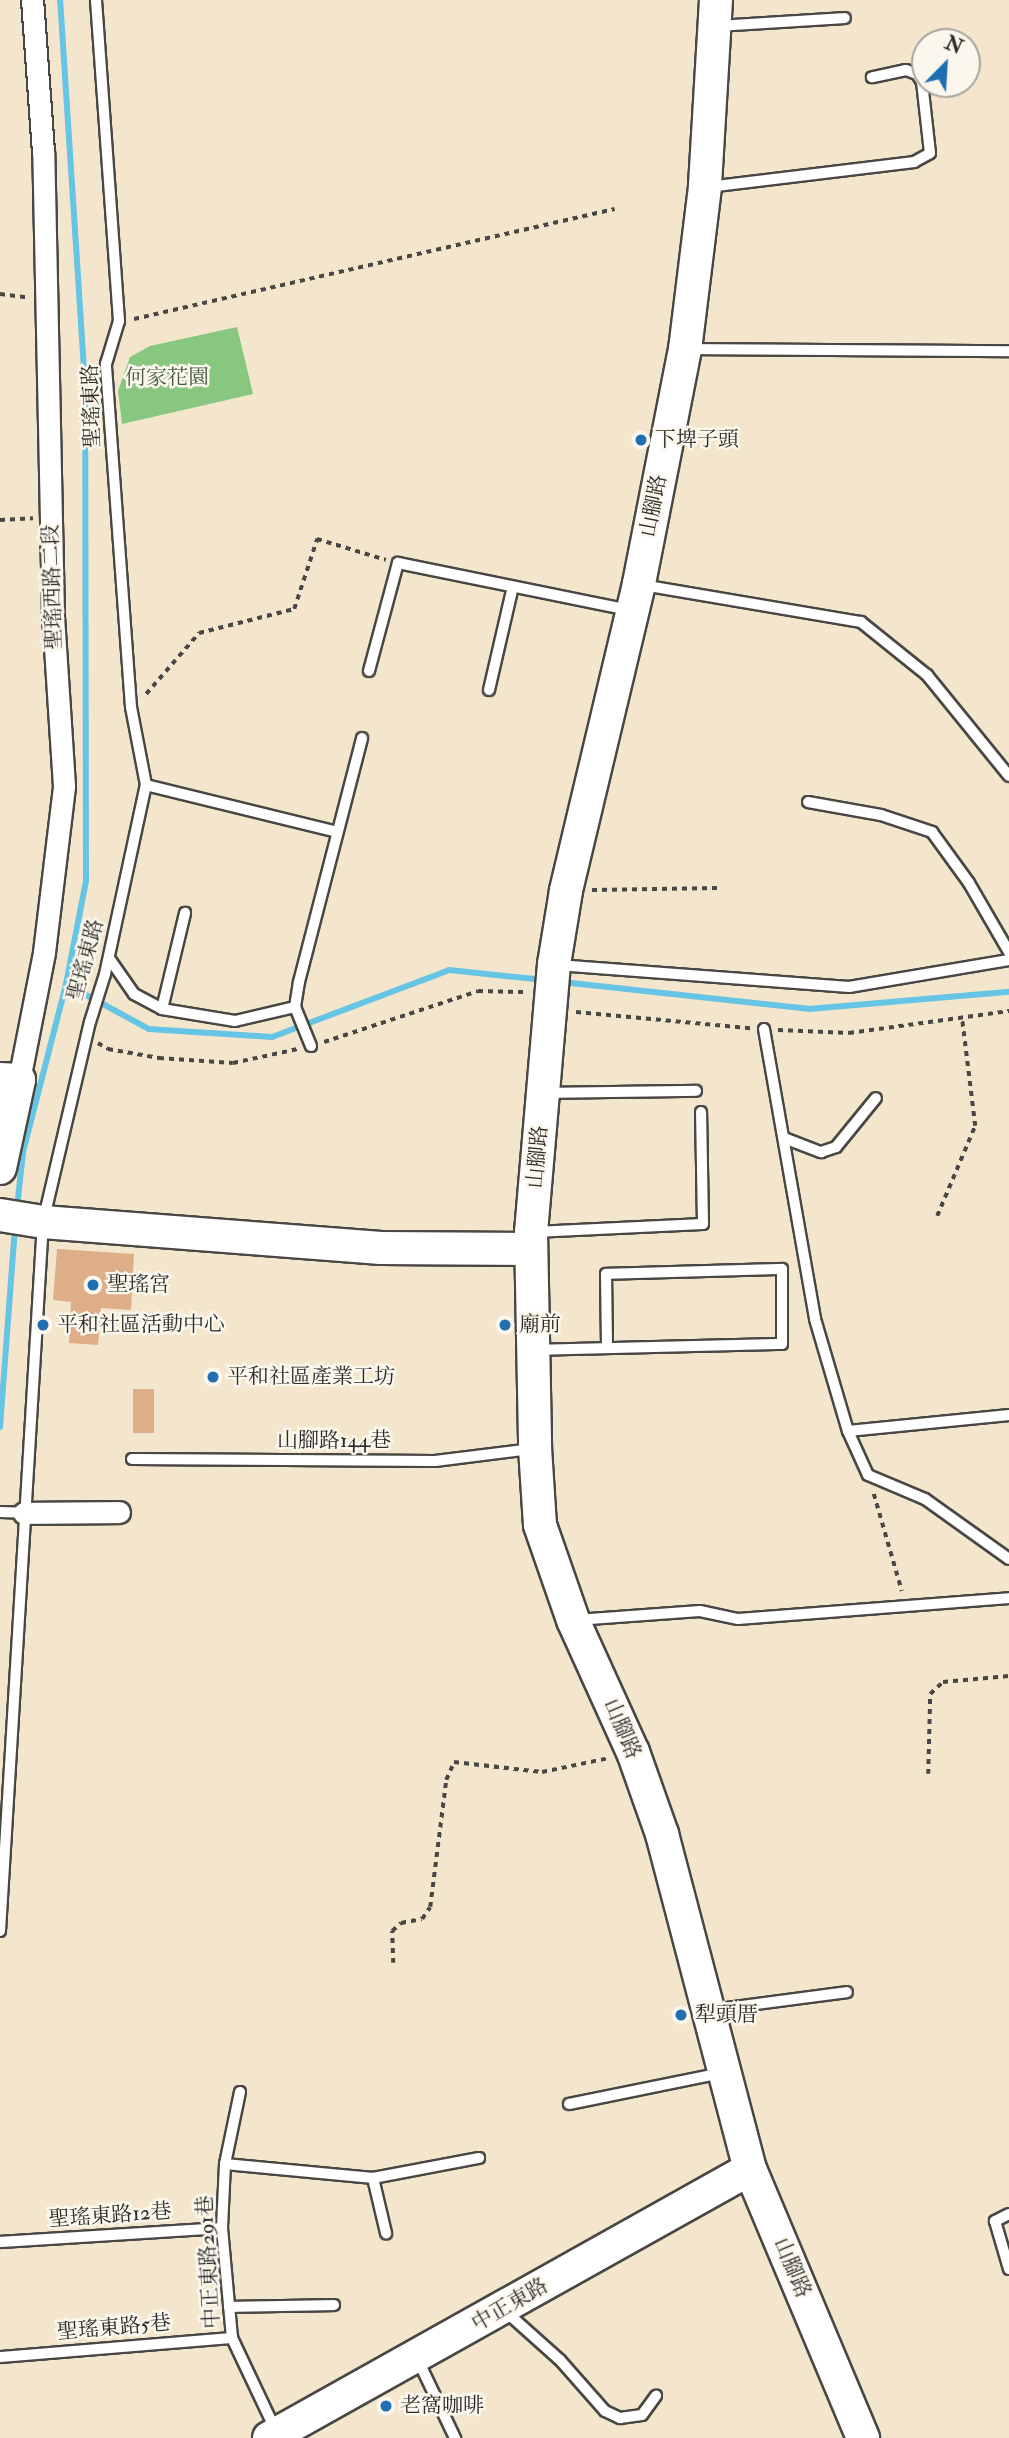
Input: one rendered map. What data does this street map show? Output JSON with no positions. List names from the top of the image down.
{
  "streets": {
    "main road": ["山腳路", "聖瑤西路二段", "中正東路"],
    "lane": [
      "聖瑤東路",
      "山腳路144巷",
      "聖瑤東路12巷",
      "中正東路291巷",
      "聖瑤東路5巷"
    ]
  },
  "crossings": [
    ["山腳路", "山腳路144巷"],
    ["山腳路", "中正東路"],
    ["聖瑤東路12巷", "中正東路291巷"],
    ["中正東路291巷", "中正東路"],
    ["中正東路291巷", "聖瑤東路5巷"]
  ],
  "parks": ["何家花園"],
  "places": [
    "下埤子頭",
    "聖瑤宮",
    "平和社區活動中心",
    "廟前",
    "平和社區產業工坊",
    "犁頭厝",
    "老窩咖啡"
  ],
  "north": "top right"
}
